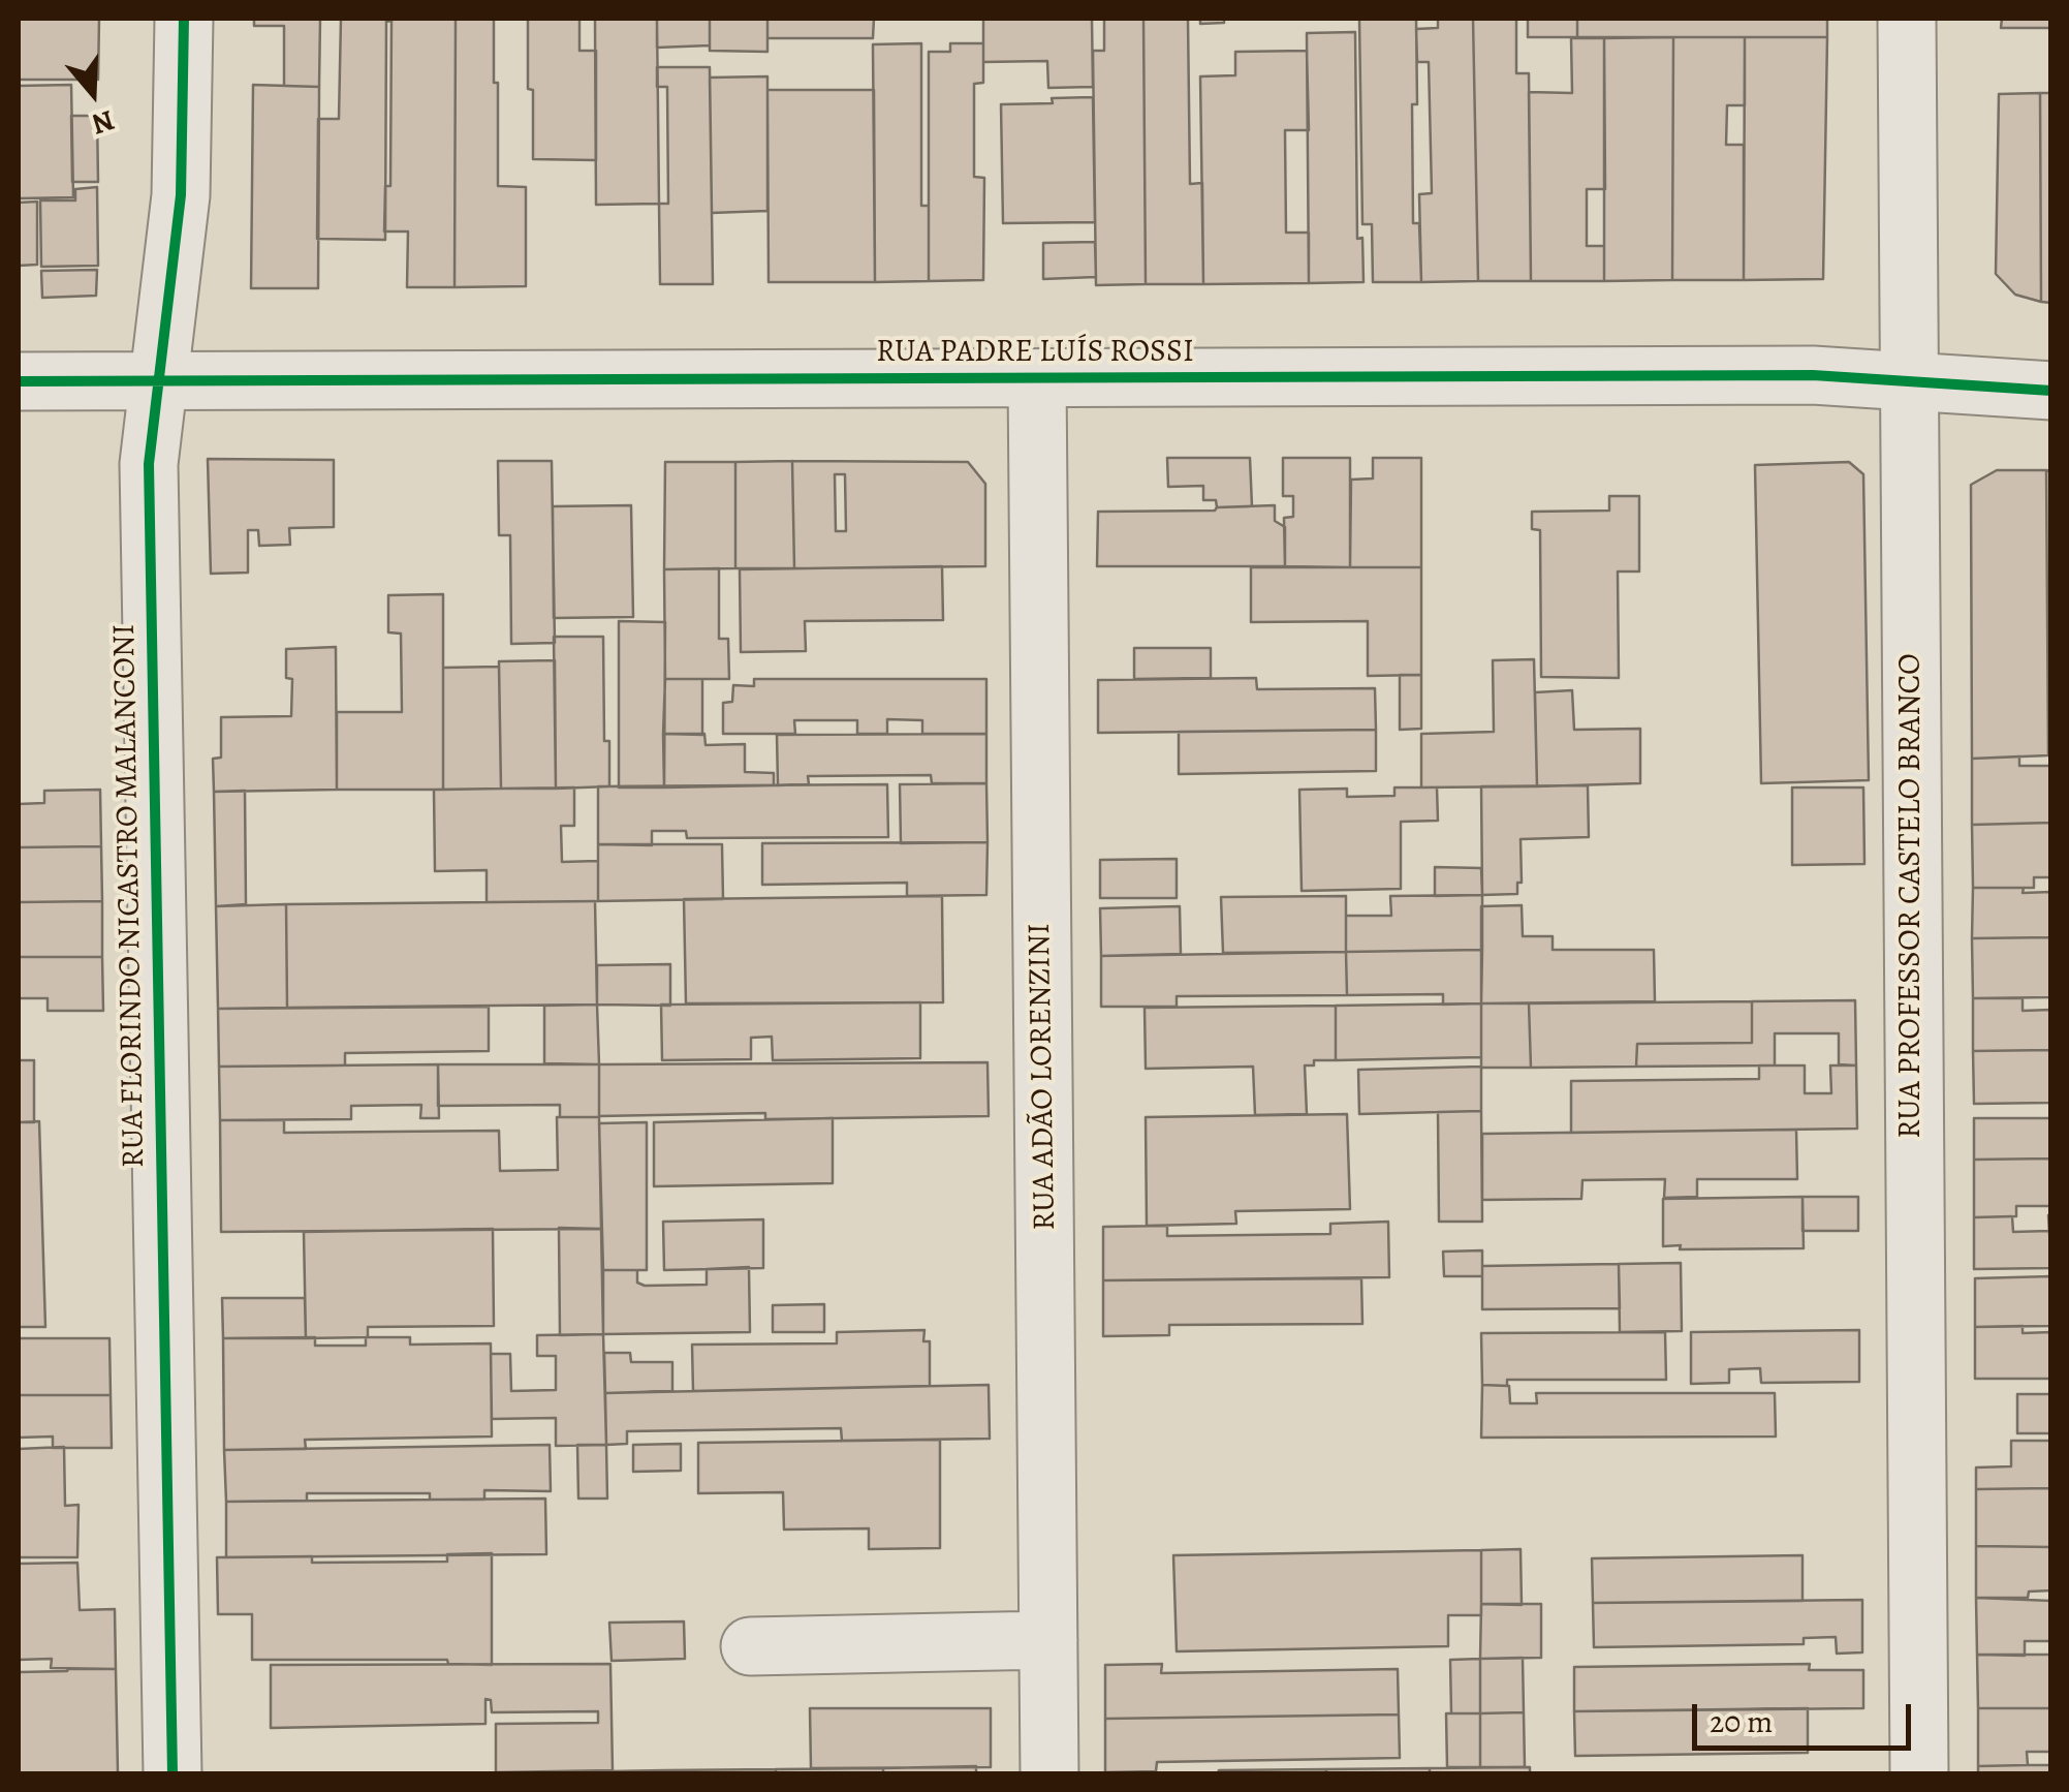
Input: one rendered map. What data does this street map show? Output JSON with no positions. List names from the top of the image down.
{
  "streets": {
    "street": [
      "RUA PADRE LUÍS ROSSI",
      "RUA FLORINDO NICASTRO MALANCONI",
      "RUA PROFESSOR CASTELO BRANCO",
      "RUA ADÃO LORENZINI"
    ]
  },
  "crossings": [
    ["RUA PADRE LUÍS ROSSI", "RUA FLORINDO NICASTRO MALANCONI"],
    ["RUA PADRE LUÍS ROSSI", "RUA PROFESSOR CASTELO BRANCO"],
    ["RUA PADRE LUÍS ROSSI", "RUA ADÃO LORENZINI"]
  ],
  "scale_bar": "20 m",
  "north": "bottom"
}
